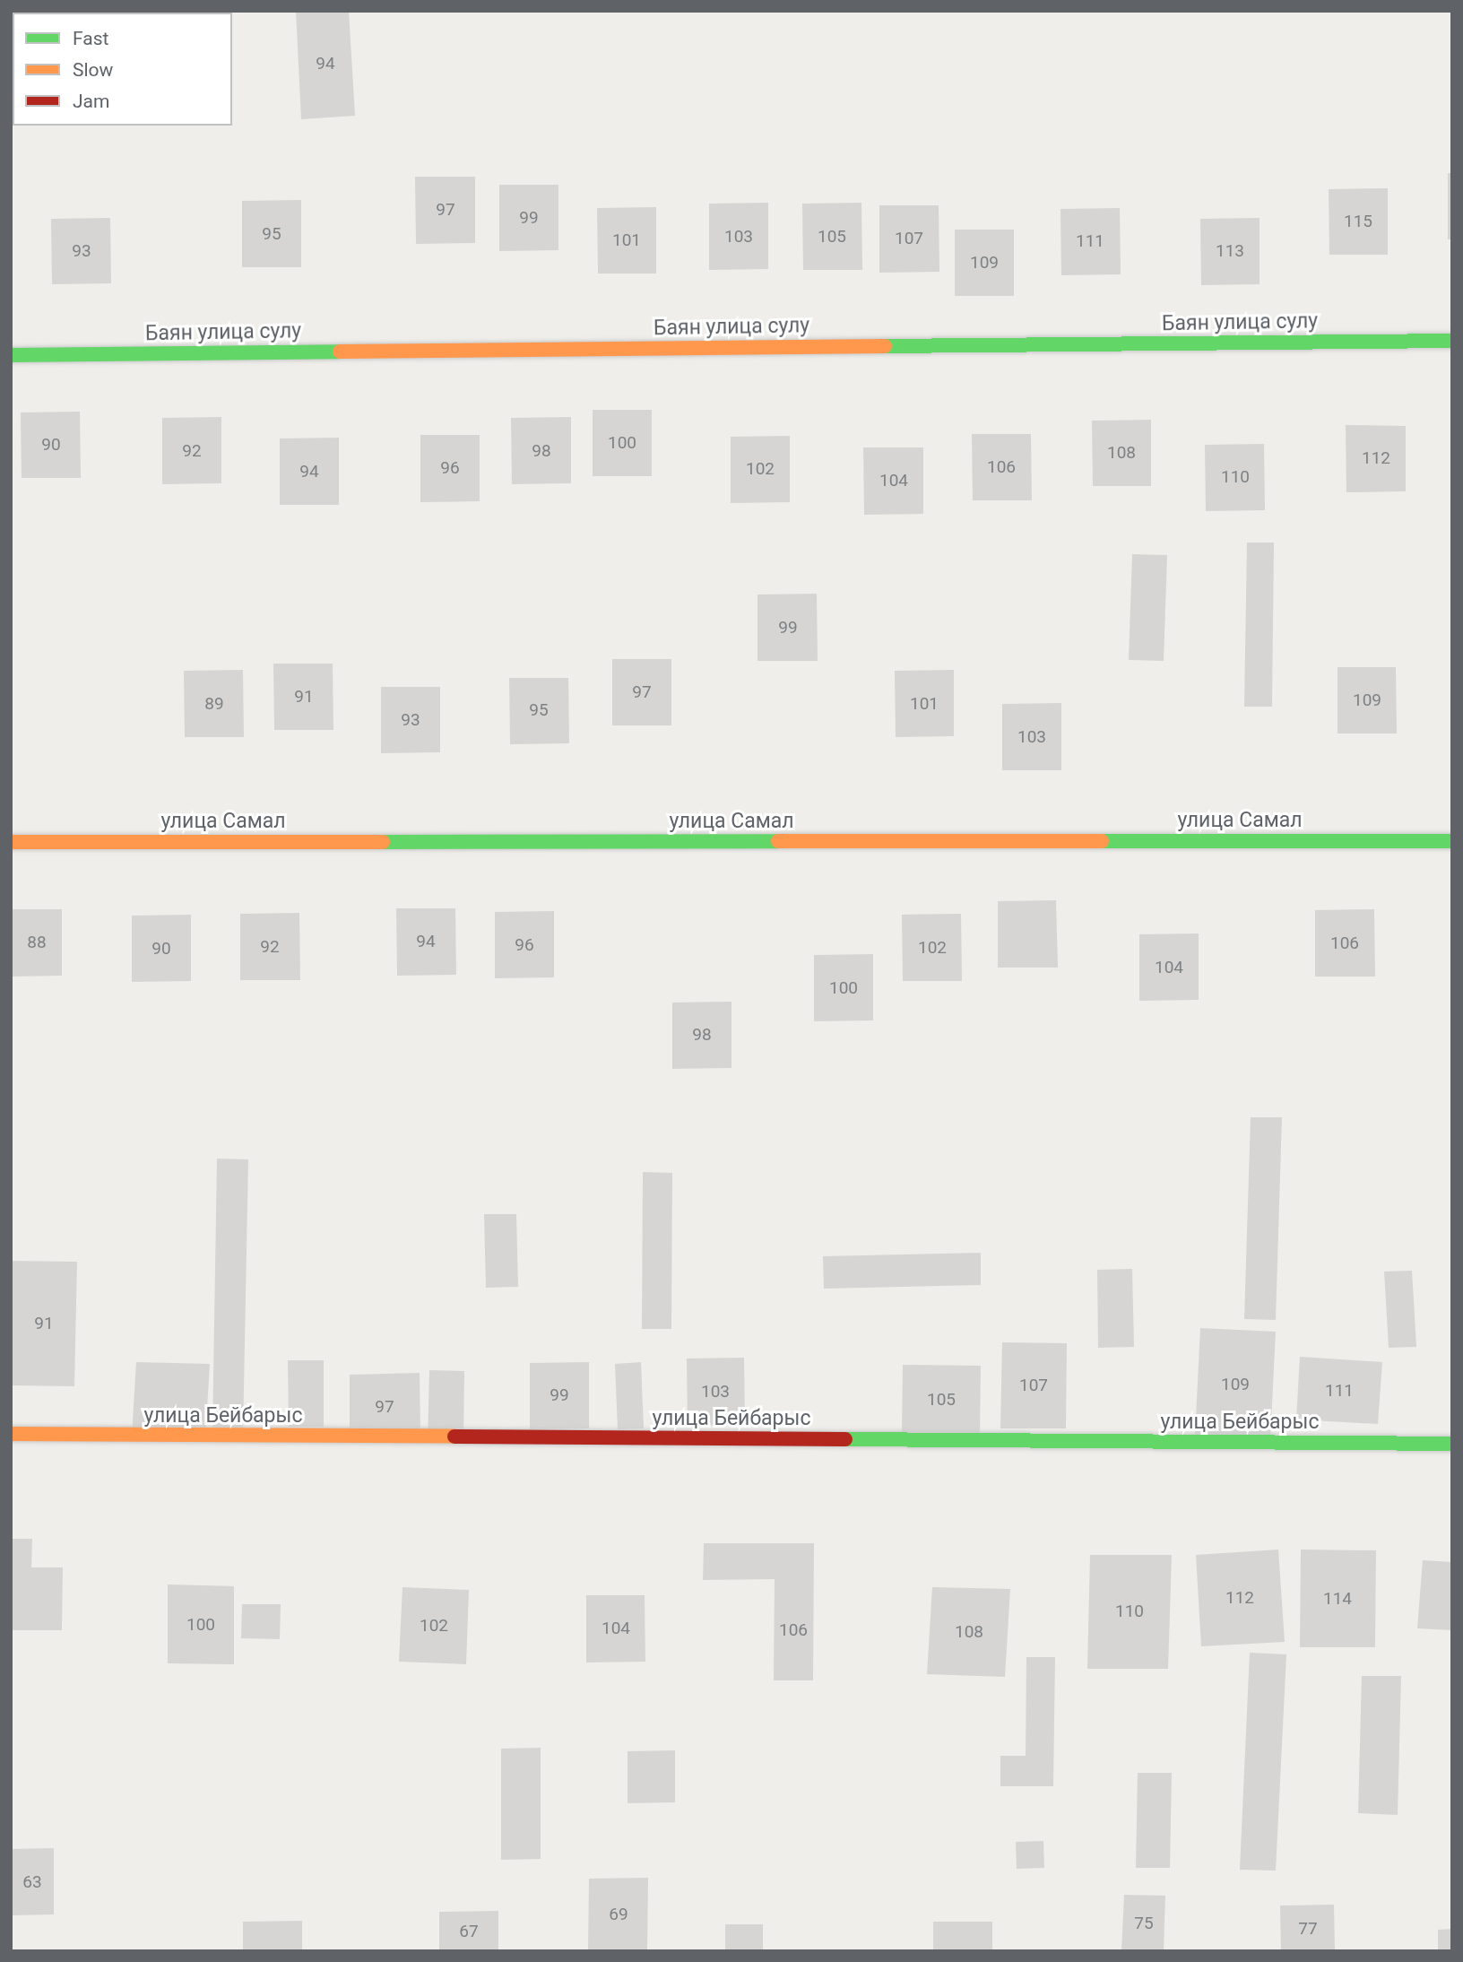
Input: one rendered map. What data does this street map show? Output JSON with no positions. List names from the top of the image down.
{
  "streets": {
    "street": ["Баян улица сулу", "улица Самал", "улица Бейбарыс"]
  },
  "house_numbers": [
    "94",
    "97",
    "99",
    "115",
    "95",
    "103",
    "105",
    "107",
    "101",
    "111",
    "93",
    "113",
    "109",
    "100",
    "90",
    "92",
    "98",
    "108",
    "112",
    "106",
    "96",
    "102",
    "94",
    "110",
    "104",
    "99",
    "97",
    "91",
    "109",
    "89",
    "101",
    "95",
    "93",
    "103",
    "94",
    "88",
    "106",
    "96",
    "92",
    "102",
    "90",
    "104",
    "100",
    "98",
    "91",
    "109",
    "107",
    "111",
    "103",
    "99",
    "105",
    "97",
    "112",
    "114",
    "110",
    "100",
    "102",
    "104",
    "106",
    "108",
    "63",
    "69",
    "75",
    "77",
    "67"
  ],
  "legend": ["Fast", "Slow", "Jam"]
}
